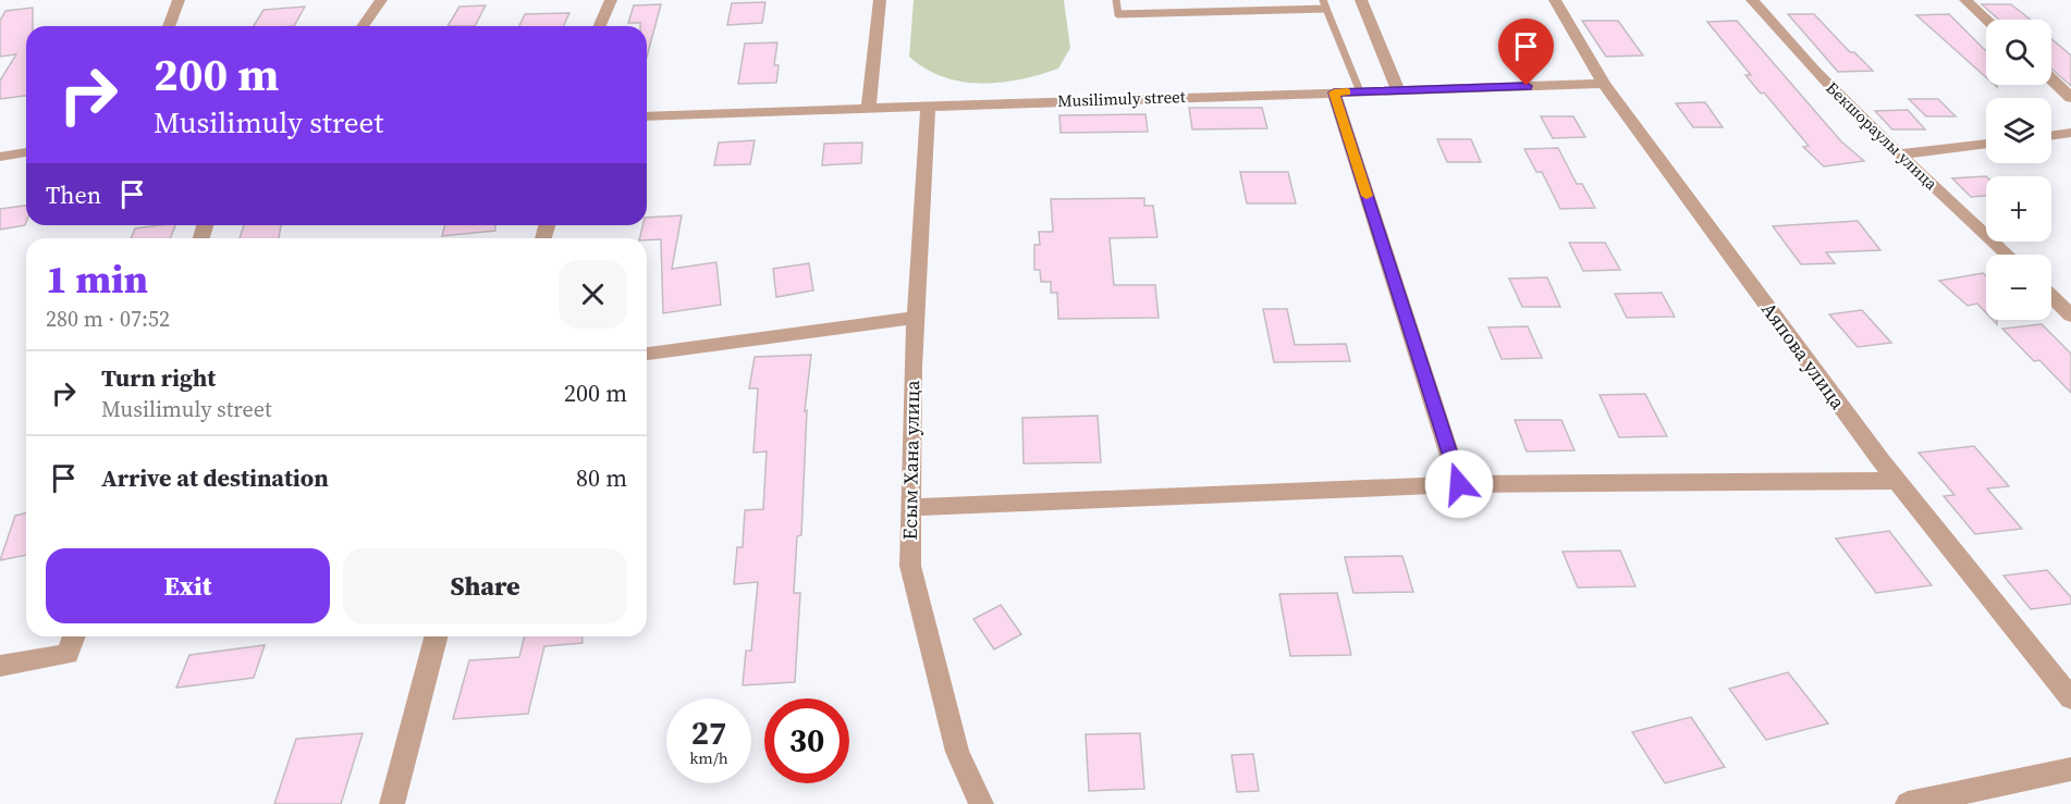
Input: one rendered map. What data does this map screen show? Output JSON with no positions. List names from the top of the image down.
{
  "streets": {
    "street": [
      "Musilimuly street",
      "Бекшораулы улица",
      "Аяпова улица",
      "Есым Хана улица"
    ]
  },
  "crossings": [
    ["Musilimuly street", "Аяпова улица"],
    ["Musilimuly street", "Есым Хана улица"]
  ],
  "page": {
    "map_buttons": ["+", "−"],
    "turn": ["200 m", "Musilimuly street"],
    "then": "Then",
    "heading": ["1 min", "280 m · 07:52"],
    "list": [
      {
        "name": "Turn right",
        "note": "Musilimuly street",
        "value": "200 m"
      },
      {
        "name": "Arrive at destination",
        "value": "80 m"
      }
    ],
    "buttons": ["Exit", "Share"],
    "speed": "27 km/h",
    "limit": "30"
  }
}
